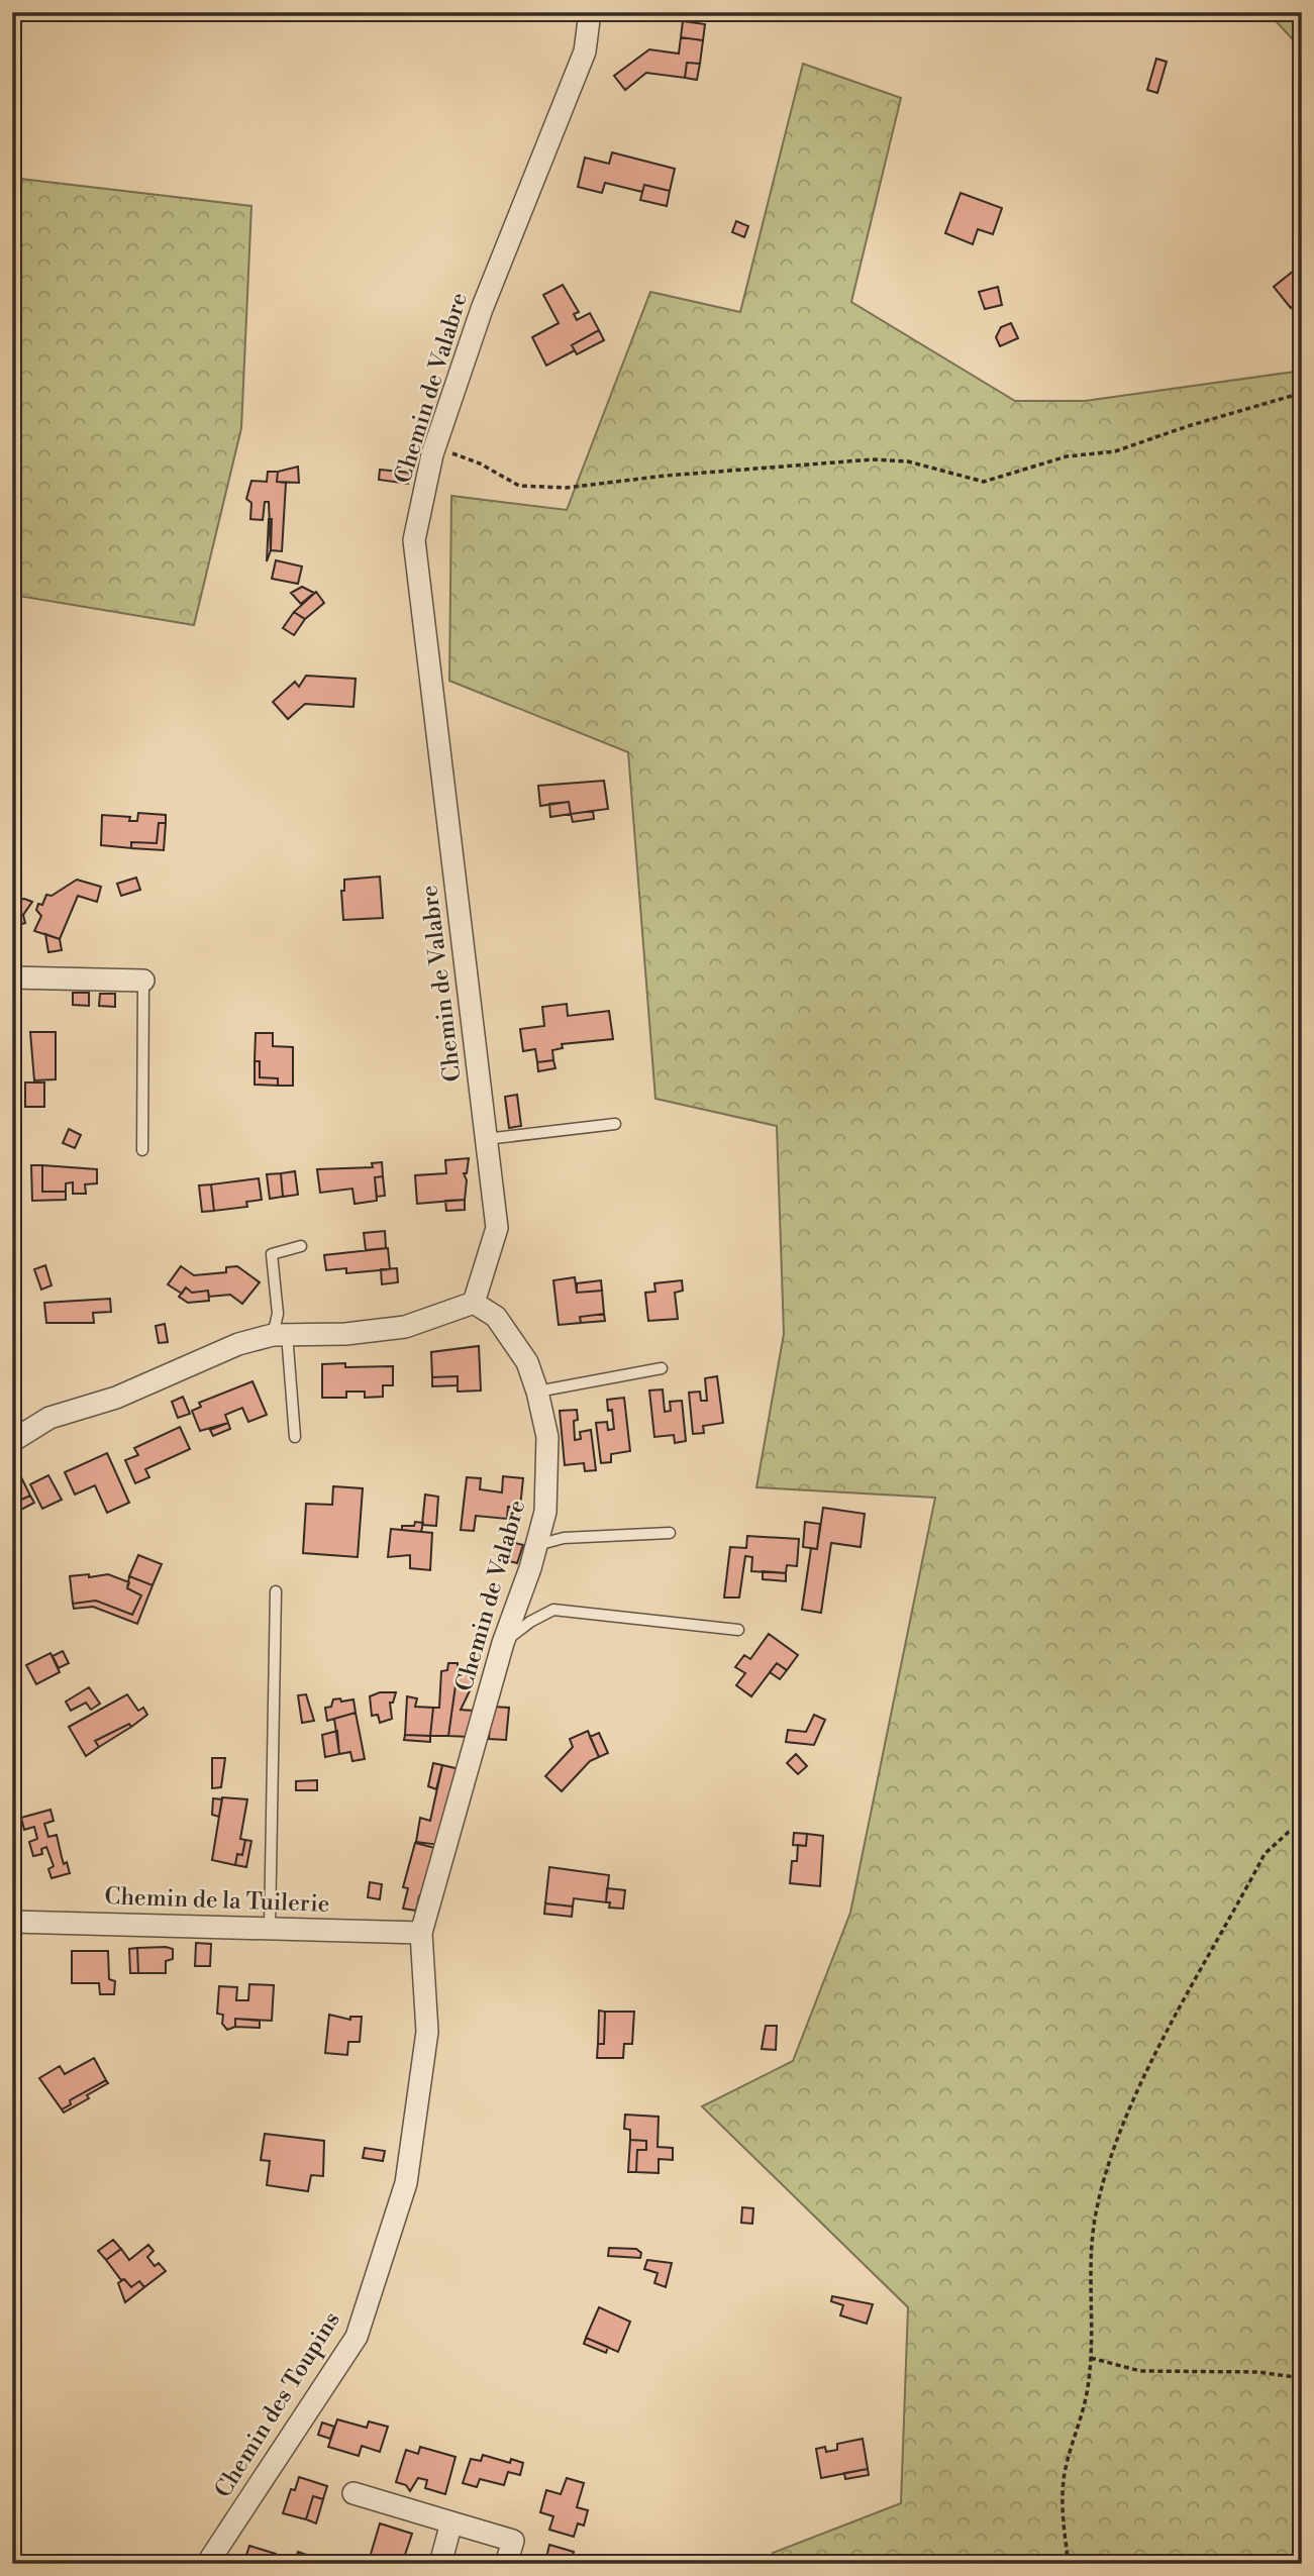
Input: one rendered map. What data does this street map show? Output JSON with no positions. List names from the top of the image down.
{
  "streets": {
    "street": ["Chemin de Valabre", "Chemin de la Tuilerie", "Chemin des Toupins"]
  },
  "crossings": [
    ["Chemin de Valabre", "Chemin de la Tuilerie"],
    ["Chemin de Valabre", "Chemin des Toupins"],
    ["Chemin de la Tuilerie", "Chemin des Toupins"]
  ]
}
